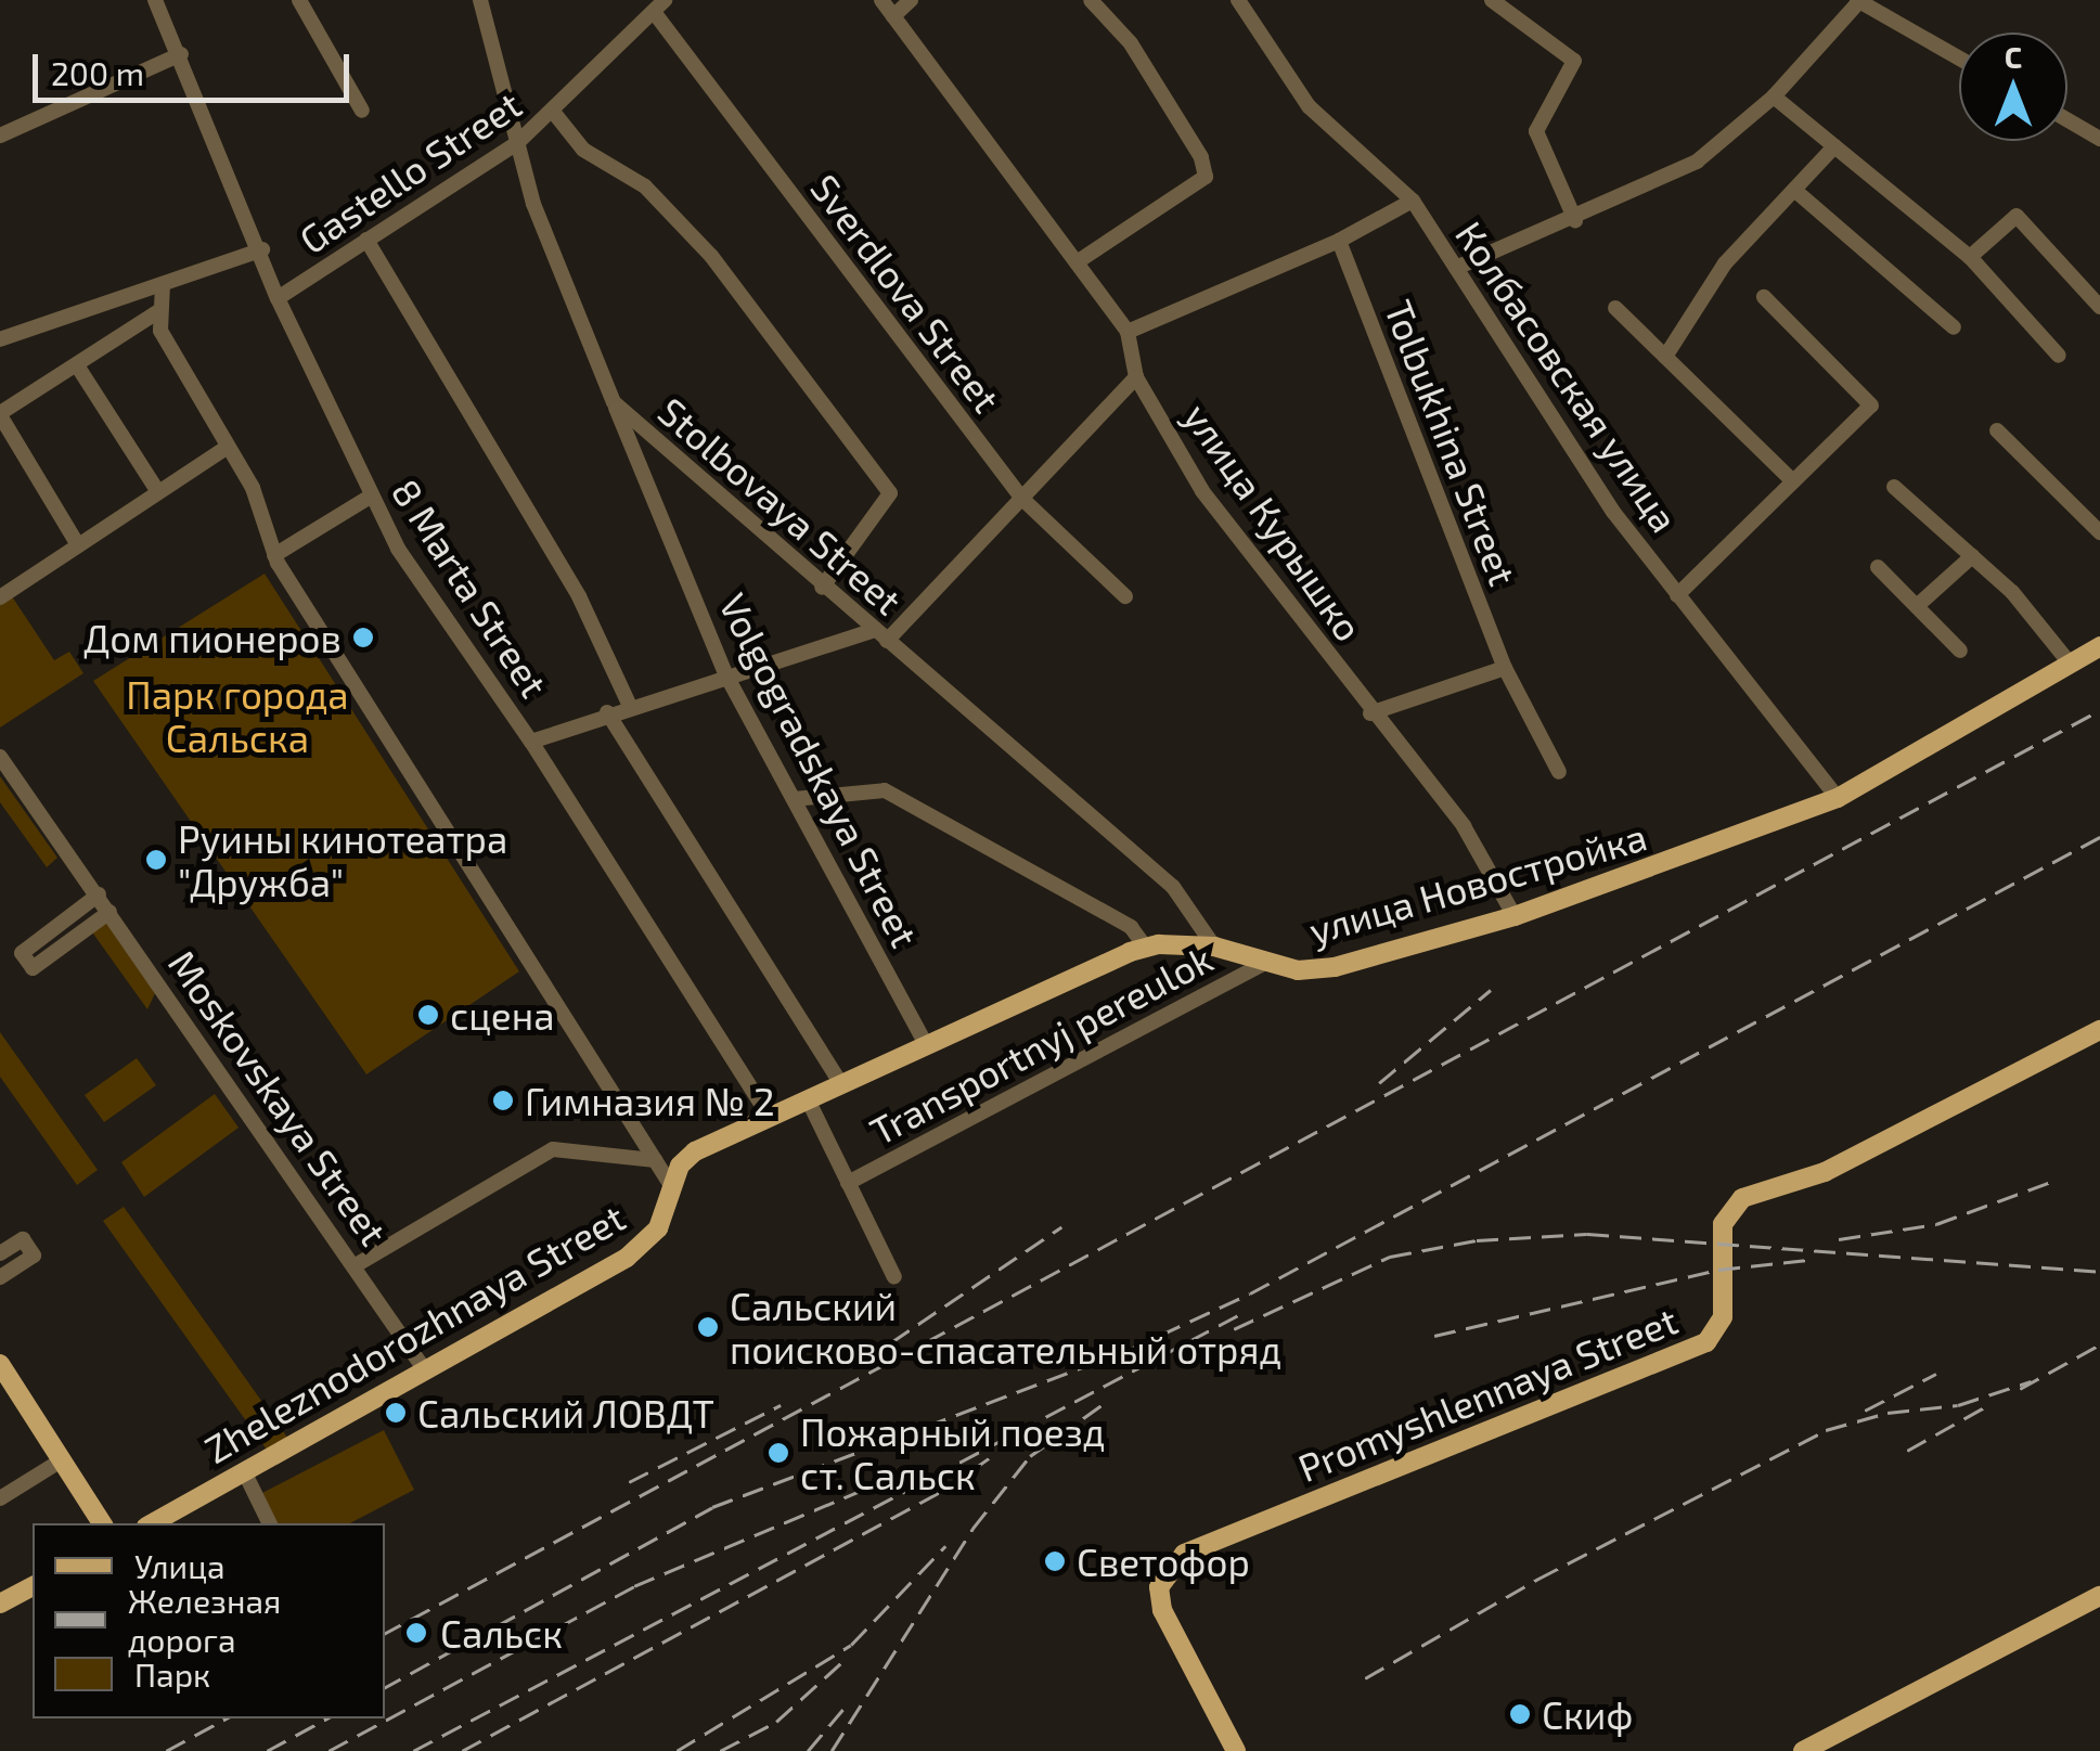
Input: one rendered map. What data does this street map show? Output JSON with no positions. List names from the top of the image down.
{
  "streets": {
    "main road": ["улица Новостройка", "Zheleznodorozhnaya Street", "Promyshlennaya Street"],
    "street": [
      "Gastello Street",
      "Sverdlova Street",
      "Колбасовская улица",
      "Tolbukhina Street",
      "Stolbovaya Street",
      "улица Курышко",
      "8 Marta Street",
      "Volgogradskaya Street",
      "Transportnyj pereulok",
      "Moskovskaya Street"
    ]
  },
  "crossings": [
    ["Gastello Street", "Sverdlova Street"],
    ["Gastello Street", "Stolbovaya Street"],
    ["Gastello Street", "8 Marta Street"],
    ["Колбасовская улица", "улица Новостройка"],
    ["Stolbovaya Street", "Volgogradskaya Street"],
    ["Stolbovaya Street", "улица Новостройка"],
    ["улица Курышко", "улица Новостройка"],
    ["8 Marta Street", "улица Новостройка"],
    ["Volgogradskaya Street", "улица Новостройка"],
    ["улица Новостройка", "Transportnyj pereulok"],
    ["улица Новостройка", "Zheleznodorozhnaya Street"],
    ["Moskovskaya Street", "Zheleznodorozhnaya Street"]
  ],
  "parks": ["Парк города Сальска"],
  "places": [
    "Дом пионеров",
    "Руины кинотеатра \"Дружба\"",
    "сцена",
    "Гимназия № 2",
    "Сальский поисково-спасательный отряд",
    "Сальский ЛОВДТ",
    "Пожарный поезд ст. Сальск",
    "Светофор",
    "Сальск",
    "Скиф"
  ],
  "legend": ["Улица", "Железная дорога", "Парк"],
  "scale_bar": "200 m",
  "north": "top"
}
